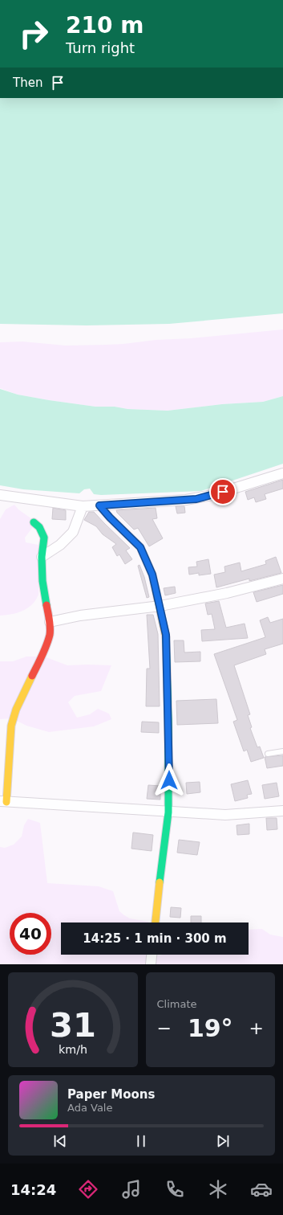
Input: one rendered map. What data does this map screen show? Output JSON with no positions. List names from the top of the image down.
{
  "page": {
    "turn": ["210 m", "Turn right"],
    "then": "Then",
    "limit": "40",
    "trip": "14:25 · 1 min · 300 m",
    "tile": "Climate",
    "heat": ["−", "19°", "+"],
    "song": ["Paper Moons", "Ada Vale"],
    "tabs": "14:24",
    "gauge": ["31", "km/h"]
  }
}
